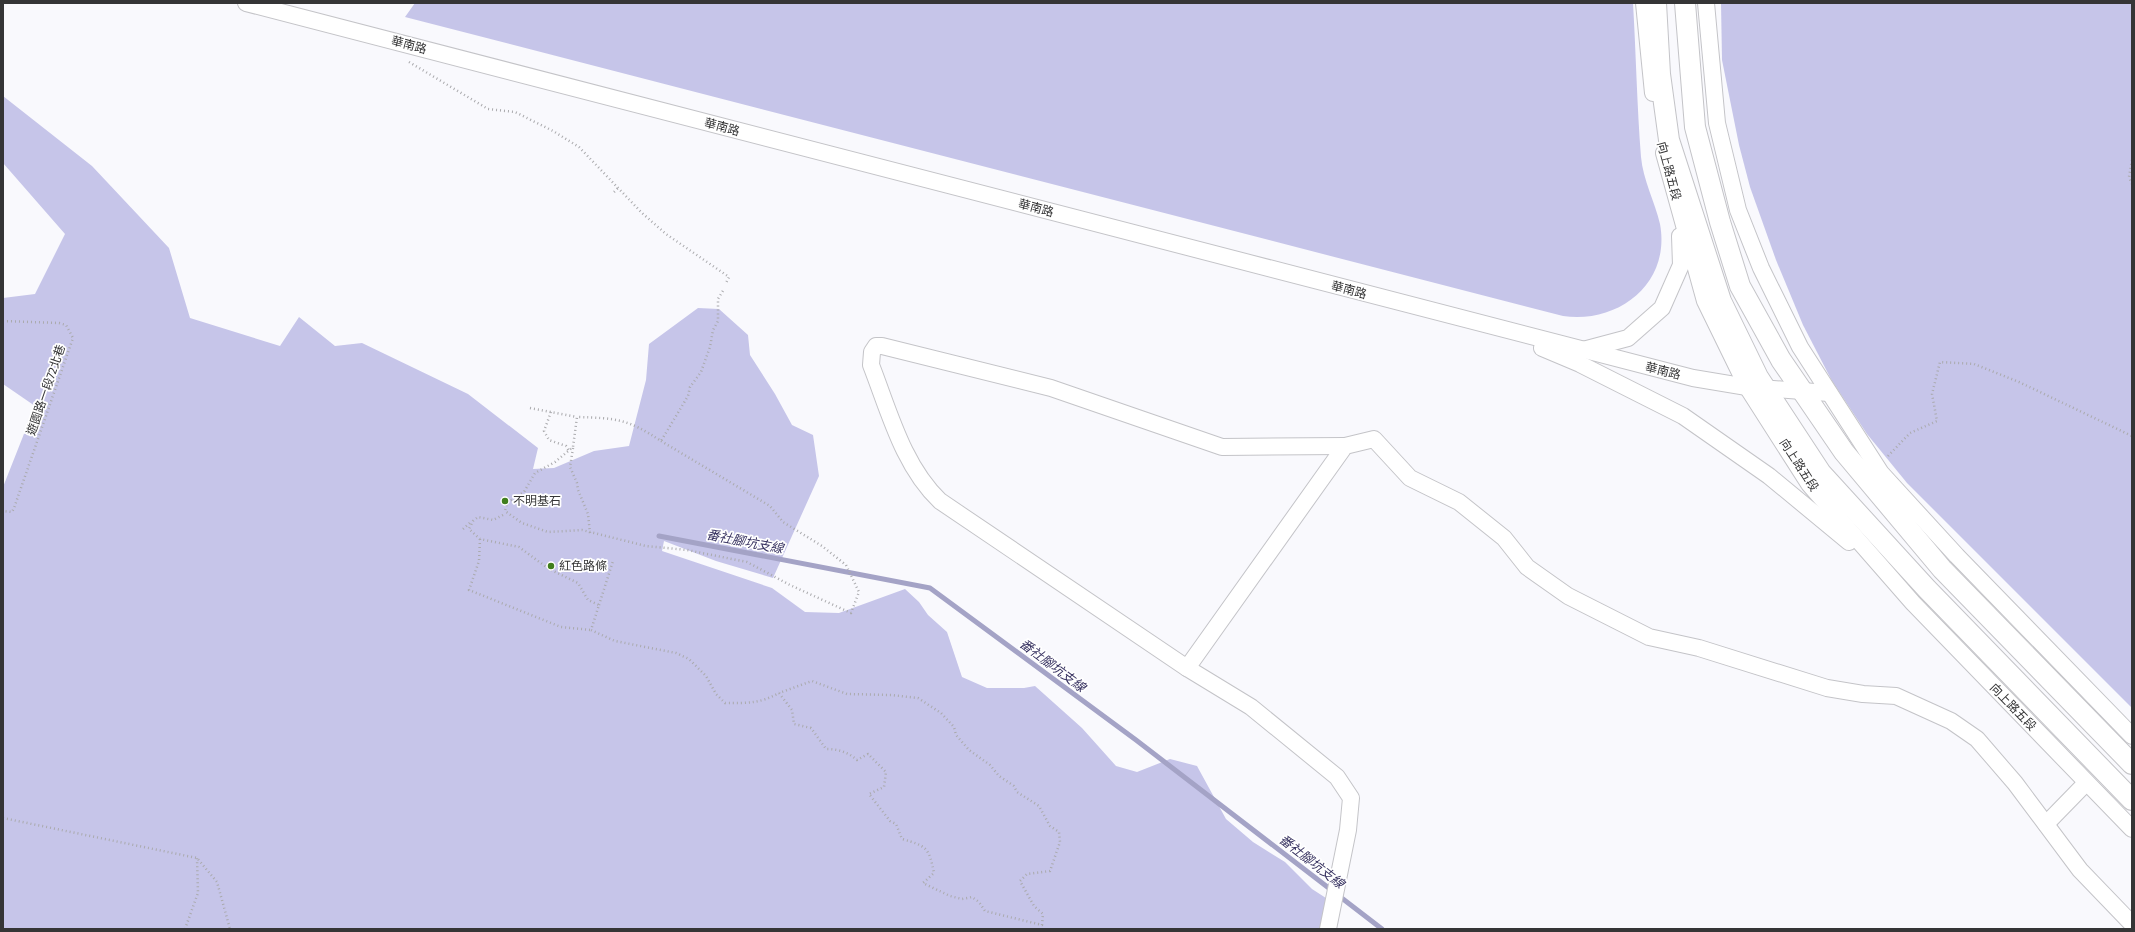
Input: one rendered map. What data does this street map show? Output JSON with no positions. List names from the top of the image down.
{
  "streets": {
    "main road": ["向上路五段"],
    "street": ["華南路"],
    "path": ["遊園路一段72北巷"]
  },
  "crossings": [
    ["華南路", "向上路五段"]
  ],
  "water": ["番社腳坑支線"],
  "places": ["不明基石", "紅色路條"]
}
